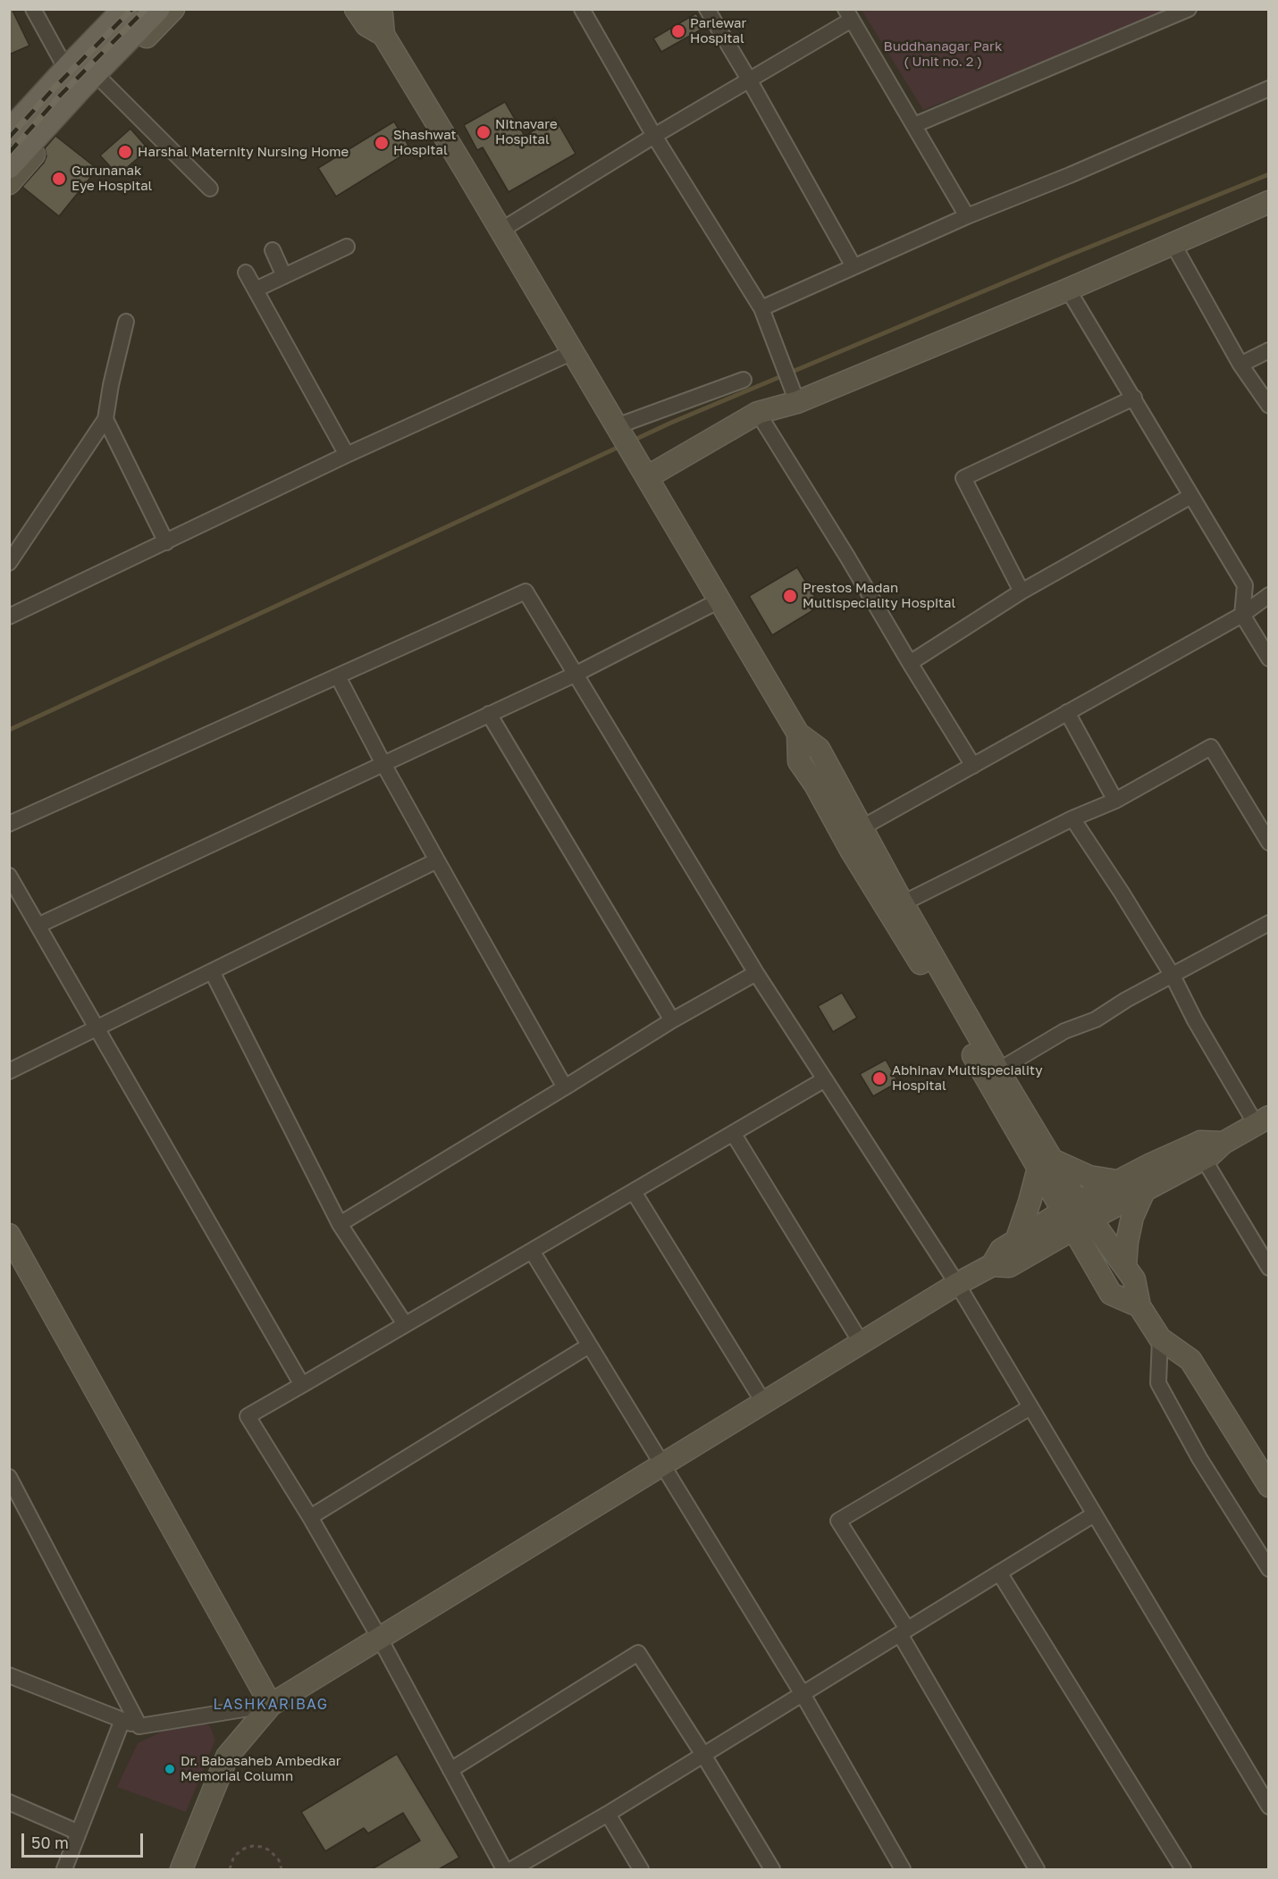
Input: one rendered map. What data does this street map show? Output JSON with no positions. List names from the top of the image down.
{
  "districts": ["LASHKARIBAG"],
  "parks": ["Buddhanagar Park ( Unit no. 2 )"],
  "places": [
    "Parlewar Hospital",
    "Nitnavare Hospital",
    "Shashwat Hospital",
    "Harshal Maternity Nursing Home",
    "Gurunanak Eye Hospital",
    "Prestos Madan Multispeciality Hospital",
    "Abhinav Multispeciality Hospital",
    "Dr. Babasaheb Ambedkar Memorial Column"
  ],
  "scale_bar": "50 m"
}
